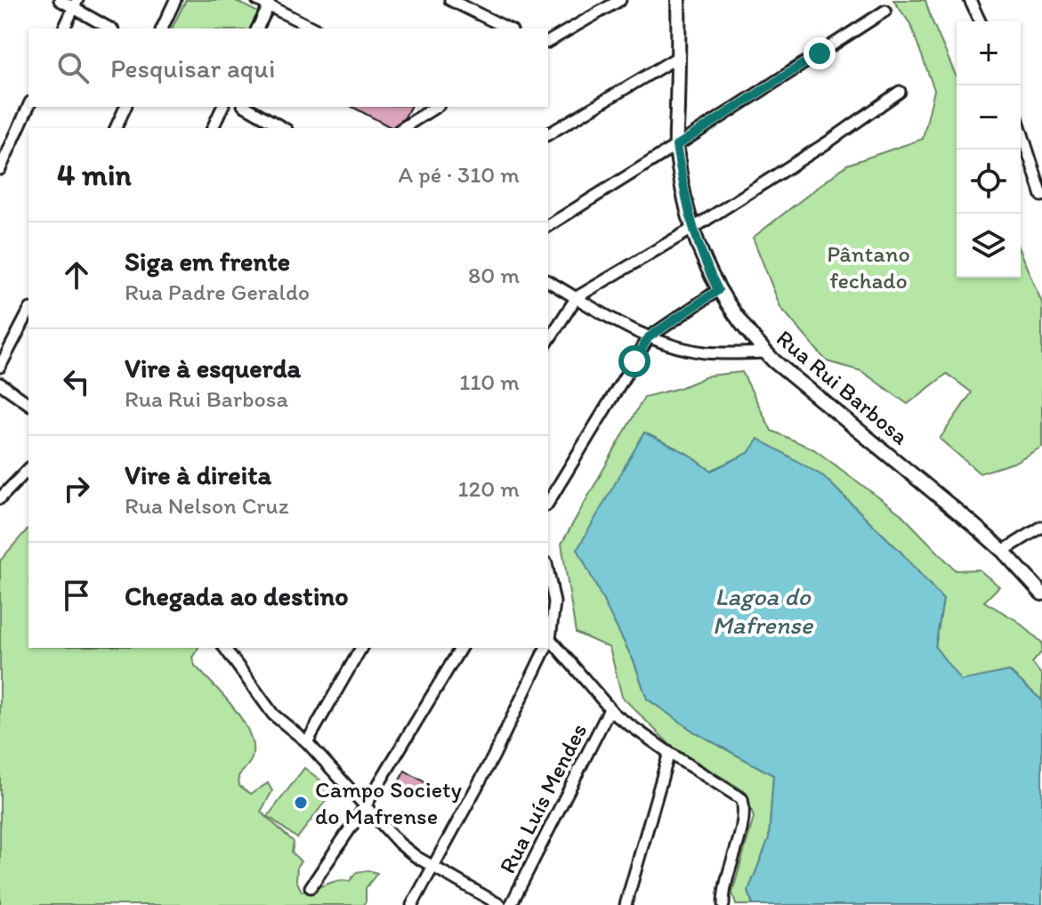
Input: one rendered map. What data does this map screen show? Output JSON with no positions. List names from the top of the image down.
{
  "streets": {
    "street": ["Rua Rui Barbosa", "Rua Luís Mendes"]
  },
  "water": ["Lagoa do Mafrense"],
  "parks": ["Pântano fechado"],
  "places": ["Campo Society do Mafrense"],
  "page": {
    "map_buttons": ["+", "−"],
    "search": "Pesquisar aqui",
    "heading": ["4 min", "A pé · 310 m"],
    "list": [
      ["Siga em frente", "Rua Padre Geraldo", "80 m"],
      ["Vire à esquerda", "Rua Rui Barbosa", "110 m"],
      ["Vire à direita", "Rua Nelson Cruz", "120 m"],
      "Chegada ao destino"
    ]
  }
}
